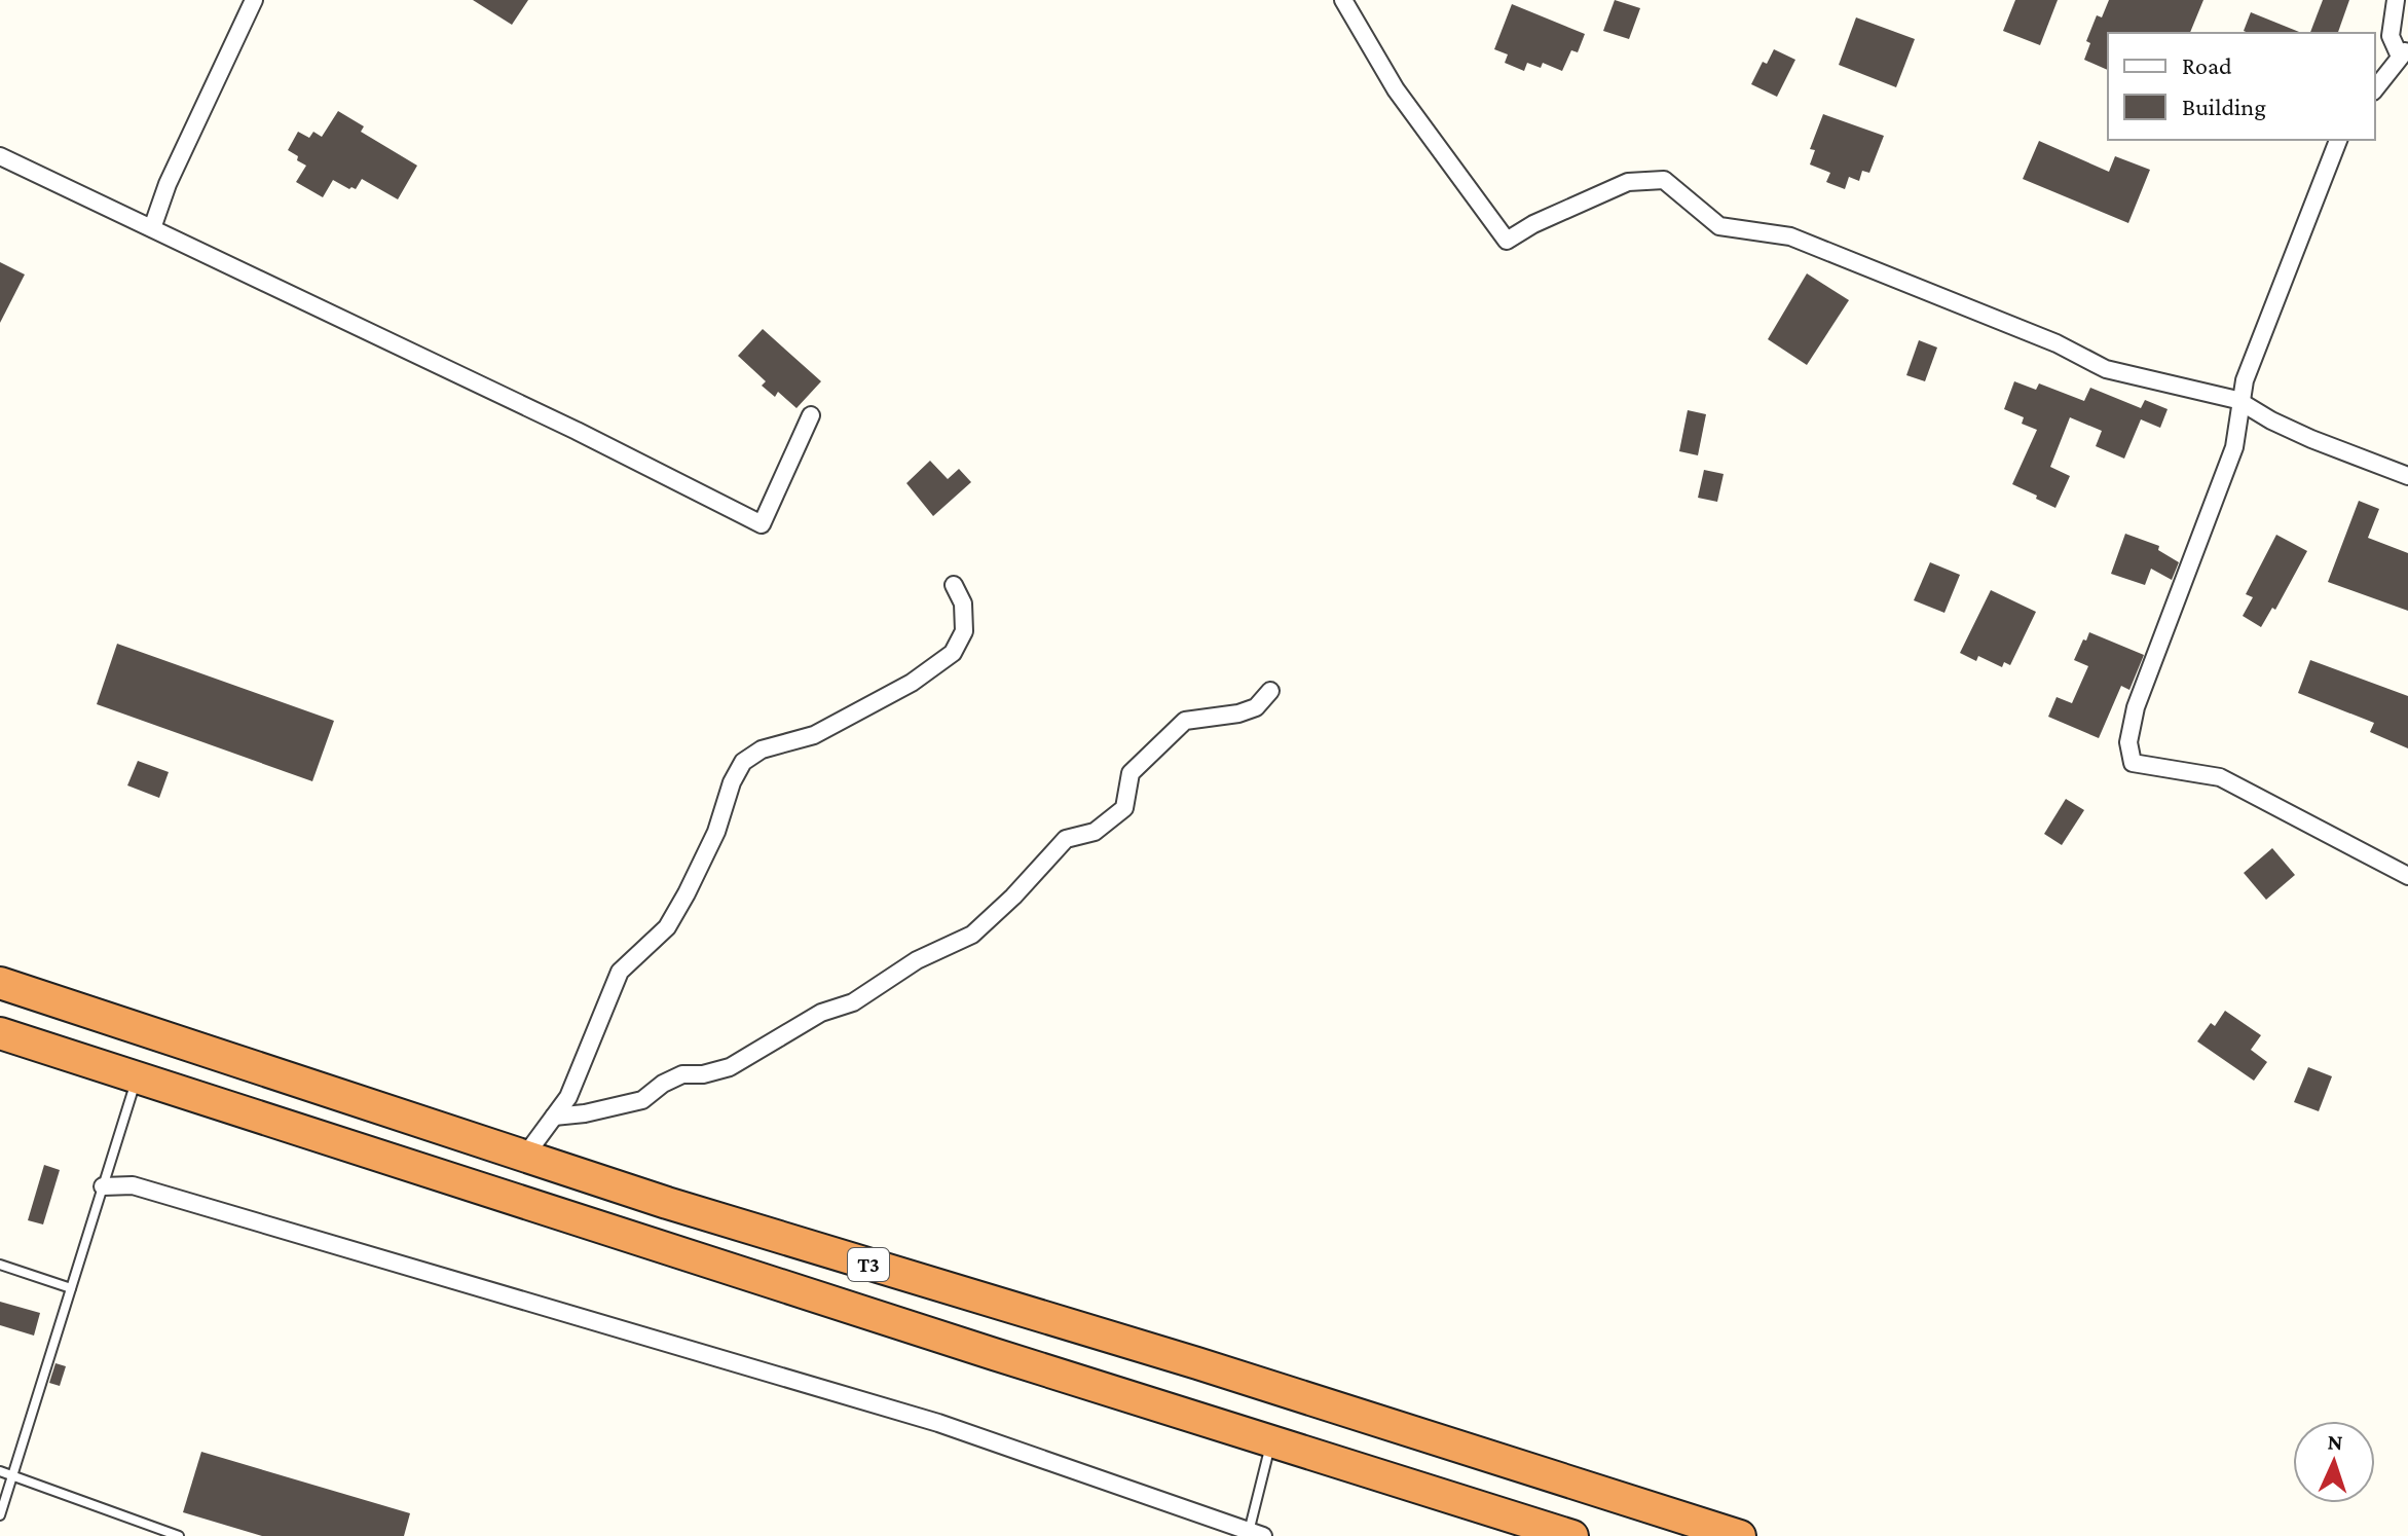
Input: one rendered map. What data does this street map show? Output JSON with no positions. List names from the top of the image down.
{
  "streets": {
    "highway": ["T3"]
  },
  "legend": ["Road", "Building"],
  "north": "top"
}
